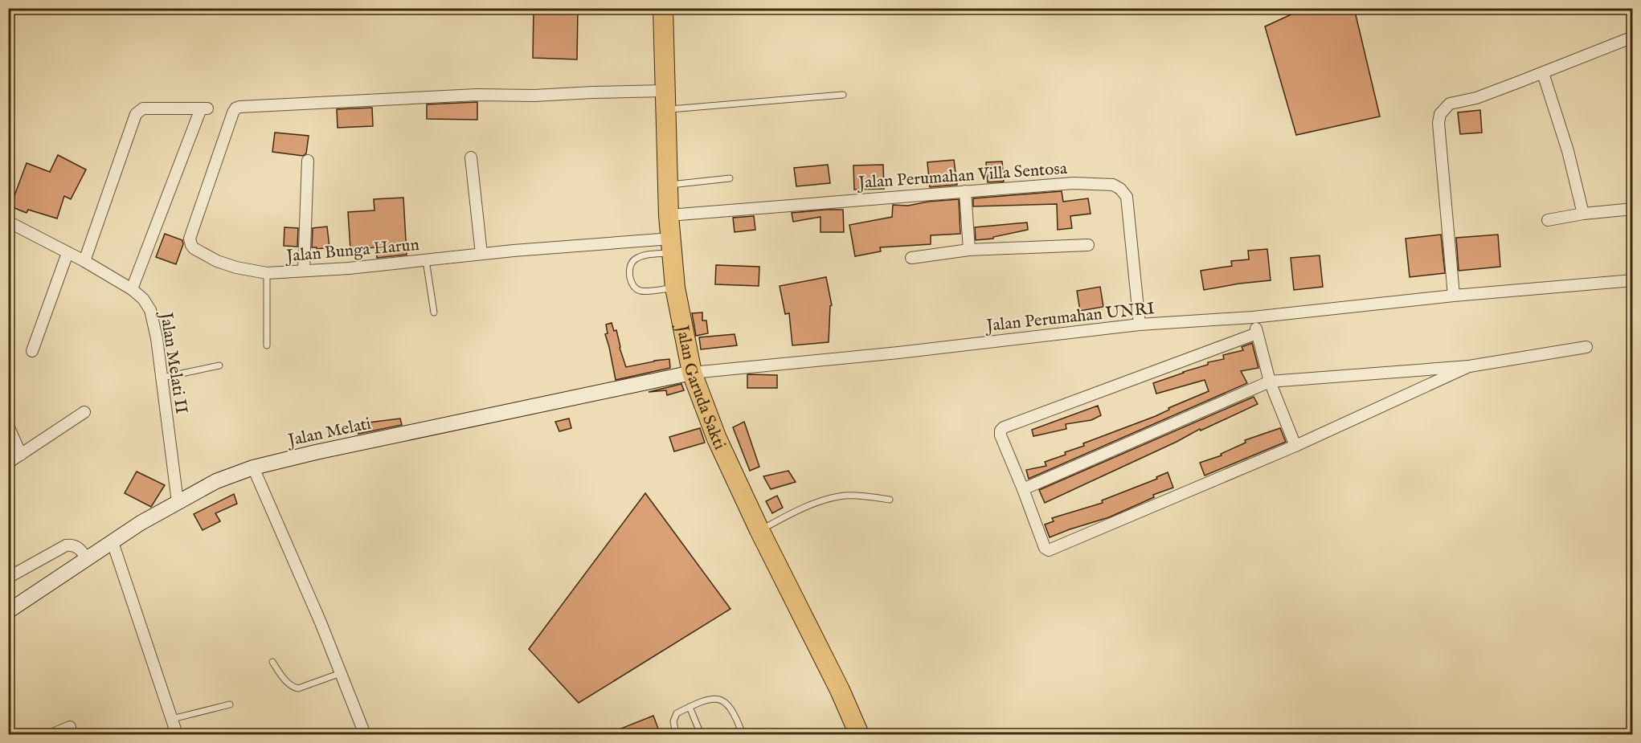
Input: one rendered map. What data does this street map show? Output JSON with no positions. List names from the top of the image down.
{
  "streets": {
    "highway": ["Jalan Garuda Sakti"],
    "main road": ["Jalan Melati"],
    "street": [
      "Jalan Perumahan Villa Sentosa",
      "Jalan Bunga Harun",
      "Jalan Perumahan UNRI",
      "Jalan Melati II"
    ]
  },
  "crossings": [
    ["Jalan Perumahan Villa Sentosa", "Jalan Perumahan UNRI"],
    ["Jalan Perumahan Villa Sentosa", "Jalan Garuda Sakti"],
    ["Jalan Bunga Harun", "Jalan Garuda Sakti"],
    ["Jalan Perumahan UNRI", "Jalan Garuda Sakti"],
    ["Jalan Perumahan UNRI", "Jalan Melati"],
    ["Jalan Melati II", "Jalan Melati"],
    ["Jalan Garuda Sakti", "Jalan Melati"]
  ]
}
